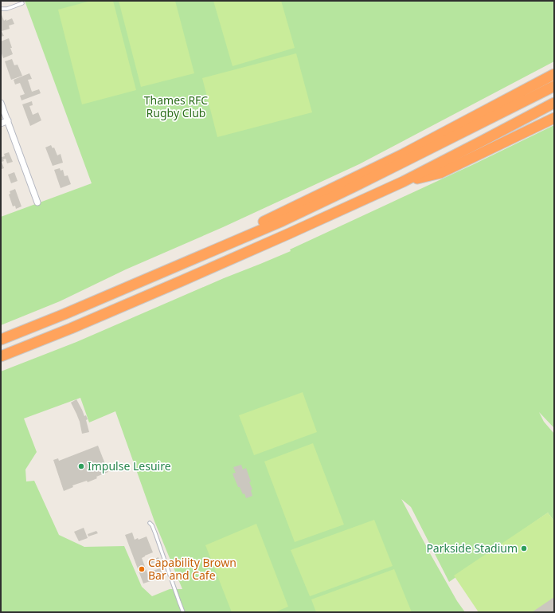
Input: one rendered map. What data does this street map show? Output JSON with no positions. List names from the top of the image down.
{
  "parks": ["Thames RFC Rugby Club"],
  "places": ["Impulse Lesuire", "Parkside Stadium", "Capability Brown Bar and Cafe"]
}
